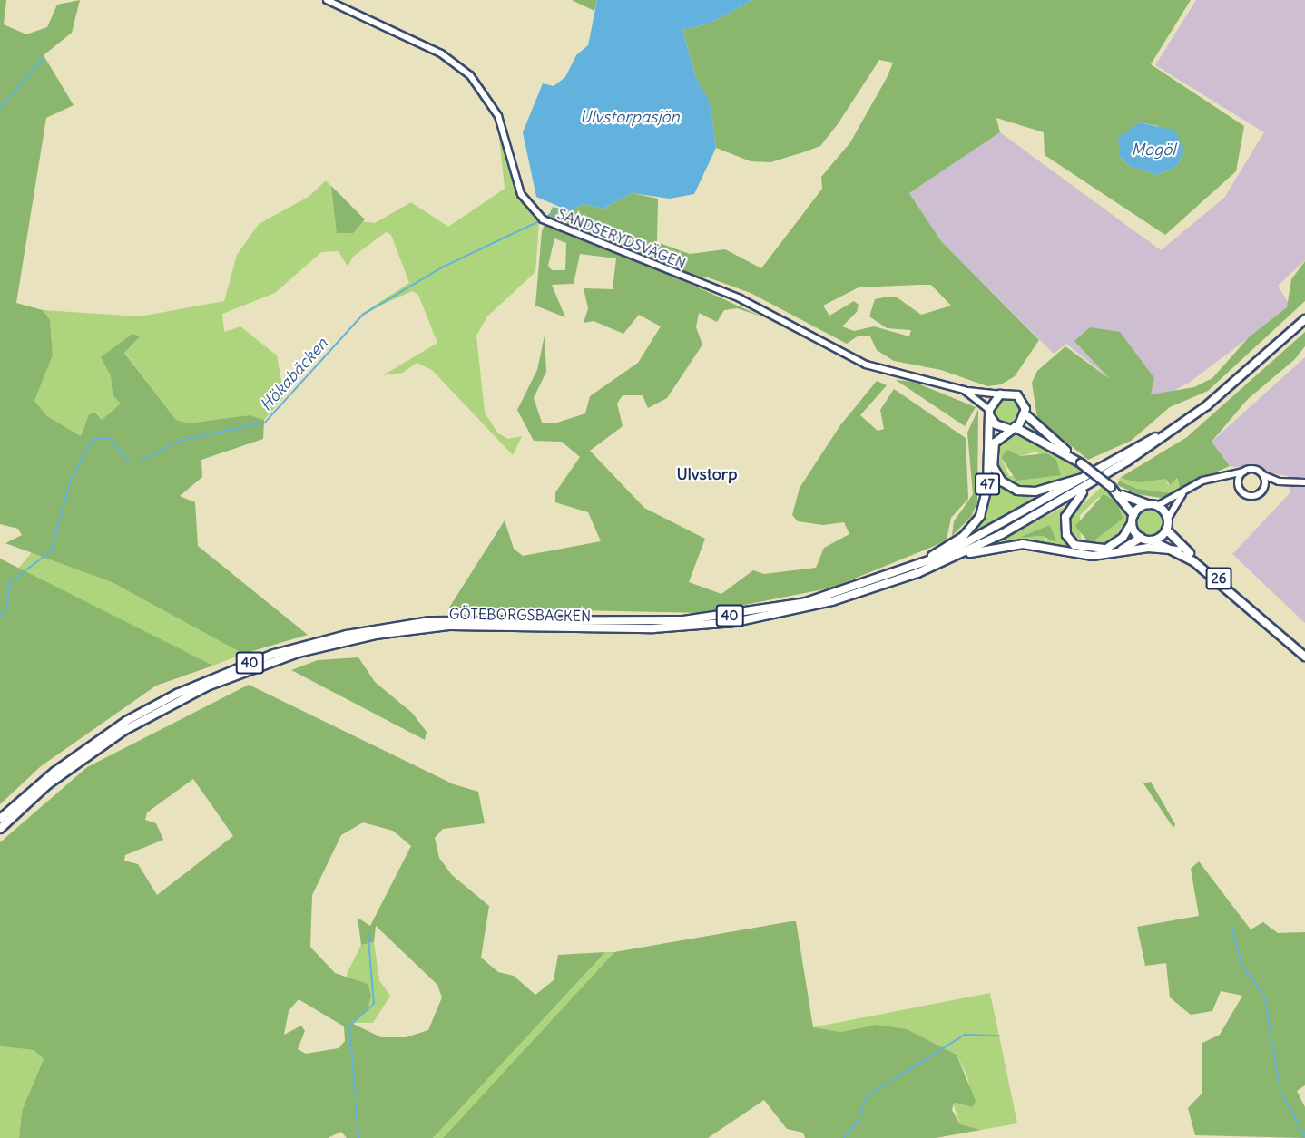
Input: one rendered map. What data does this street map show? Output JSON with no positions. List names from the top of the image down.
{
  "streets": {
    "highway": [
      "47",
      "26",
      "GÖTEBORGSBACKEN",
      "40"
    ],
    "street": ["SANDSERYDSVÄGEN"]
  },
  "crossings": [
    ["SANDSERYDSVÄGEN", "47"],
    ["47", "GÖTEBORGSBACKEN"],
    ["47", "40"],
    ["GÖTEBORGSBACKEN", "40"]
  ],
  "districts": ["Ulvstorp"],
  "water": ["Ulvstorpasjön", "Mogöl", "Hökabäcken"]
}
